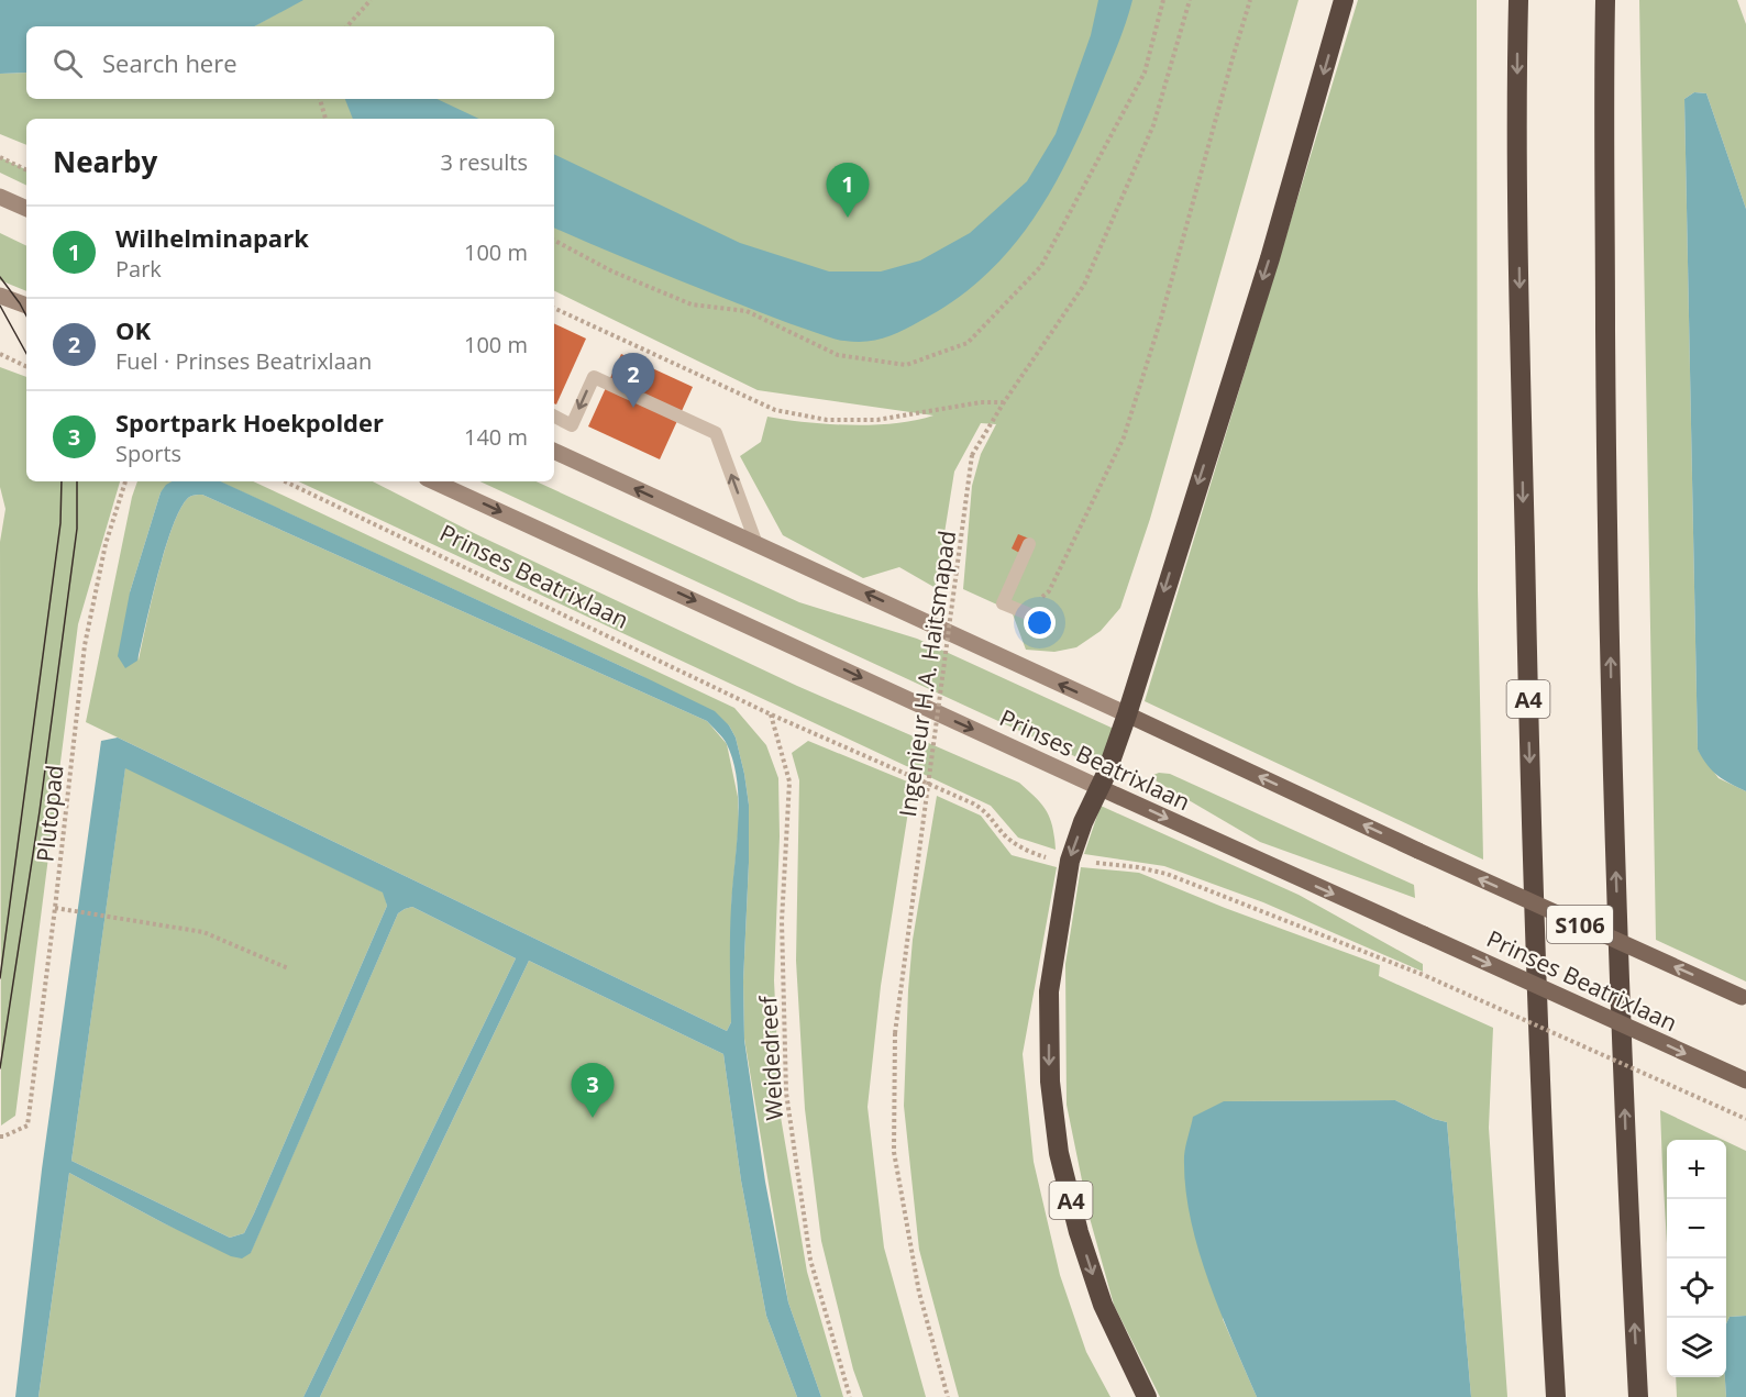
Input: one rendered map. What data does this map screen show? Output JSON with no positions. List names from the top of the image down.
{
  "streets": {
    "highway": ["A4"],
    "main road": ["Prinses Beatrixlaan", "S106"],
    "path": ["Ingenieur H.A. Haitsmapad", "Plutopad", "Weidedreef"]
  },
  "crossings": [
    ["Prinses Beatrixlaan", "A4"],
    ["Prinses Beatrixlaan", "Weidedreef"],
    ["A4", "S106"]
  ],
  "page": {
    "search": "Search here",
    "heading": ["Nearby", "3 results"],
    "pins": ["1", "2", "3"],
    "list": [
      {
        "mark": "1",
        "name": "Wilhelminapark",
        "note": "Park",
        "value": "100 m"
      },
      {
        "mark": "2",
        "name": "OK",
        "note": "Fuel · Prinses Beatrixlaan",
        "value": "100 m"
      },
      {
        "mark": "3",
        "name": "Sportpark Hoekpolder",
        "note": "Sports",
        "value": "140 m"
      }
    ],
    "map_buttons": ["+", "−"]
  }
}
